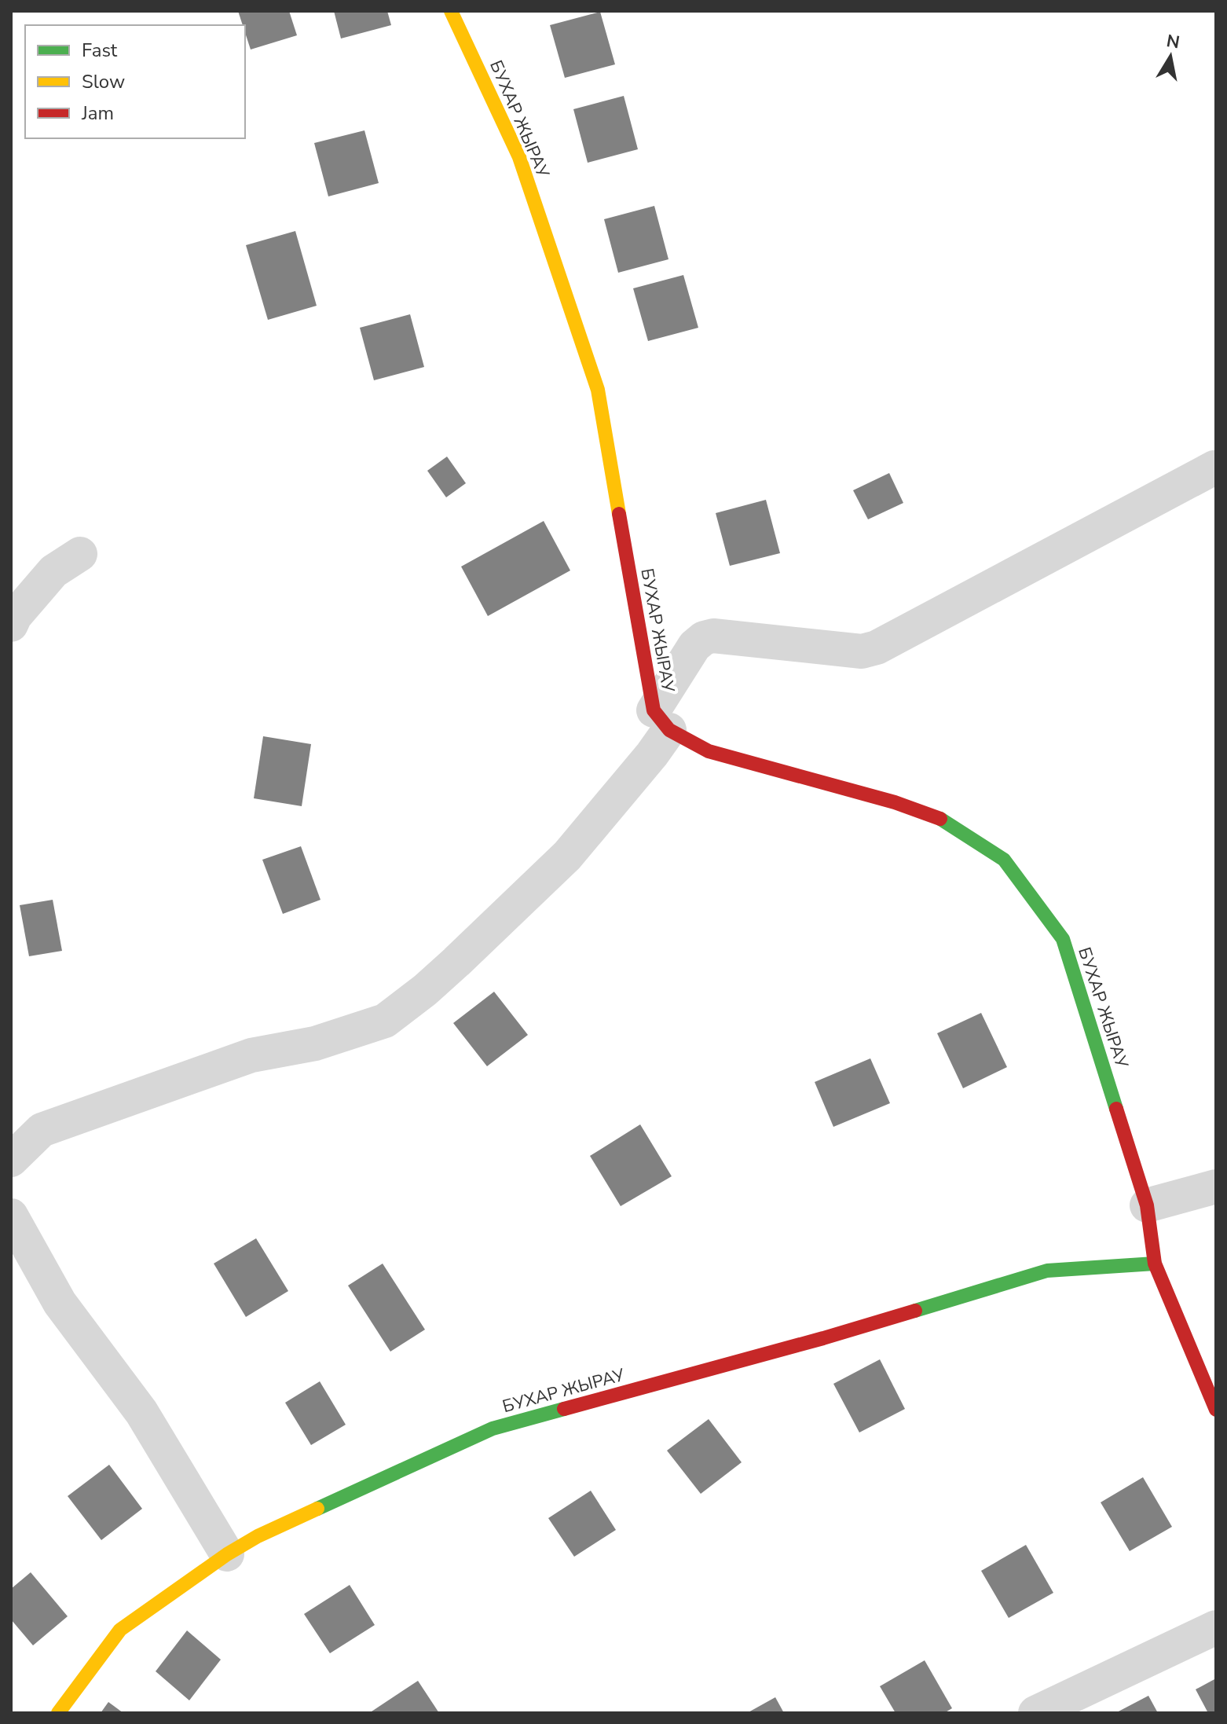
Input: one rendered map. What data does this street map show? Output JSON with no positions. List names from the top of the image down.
{
  "streets": {
    "street": ["БУХАР ЖЫРАУ"]
  },
  "legend": ["Fast", "Slow", "Jam"],
  "north": "top"
}
